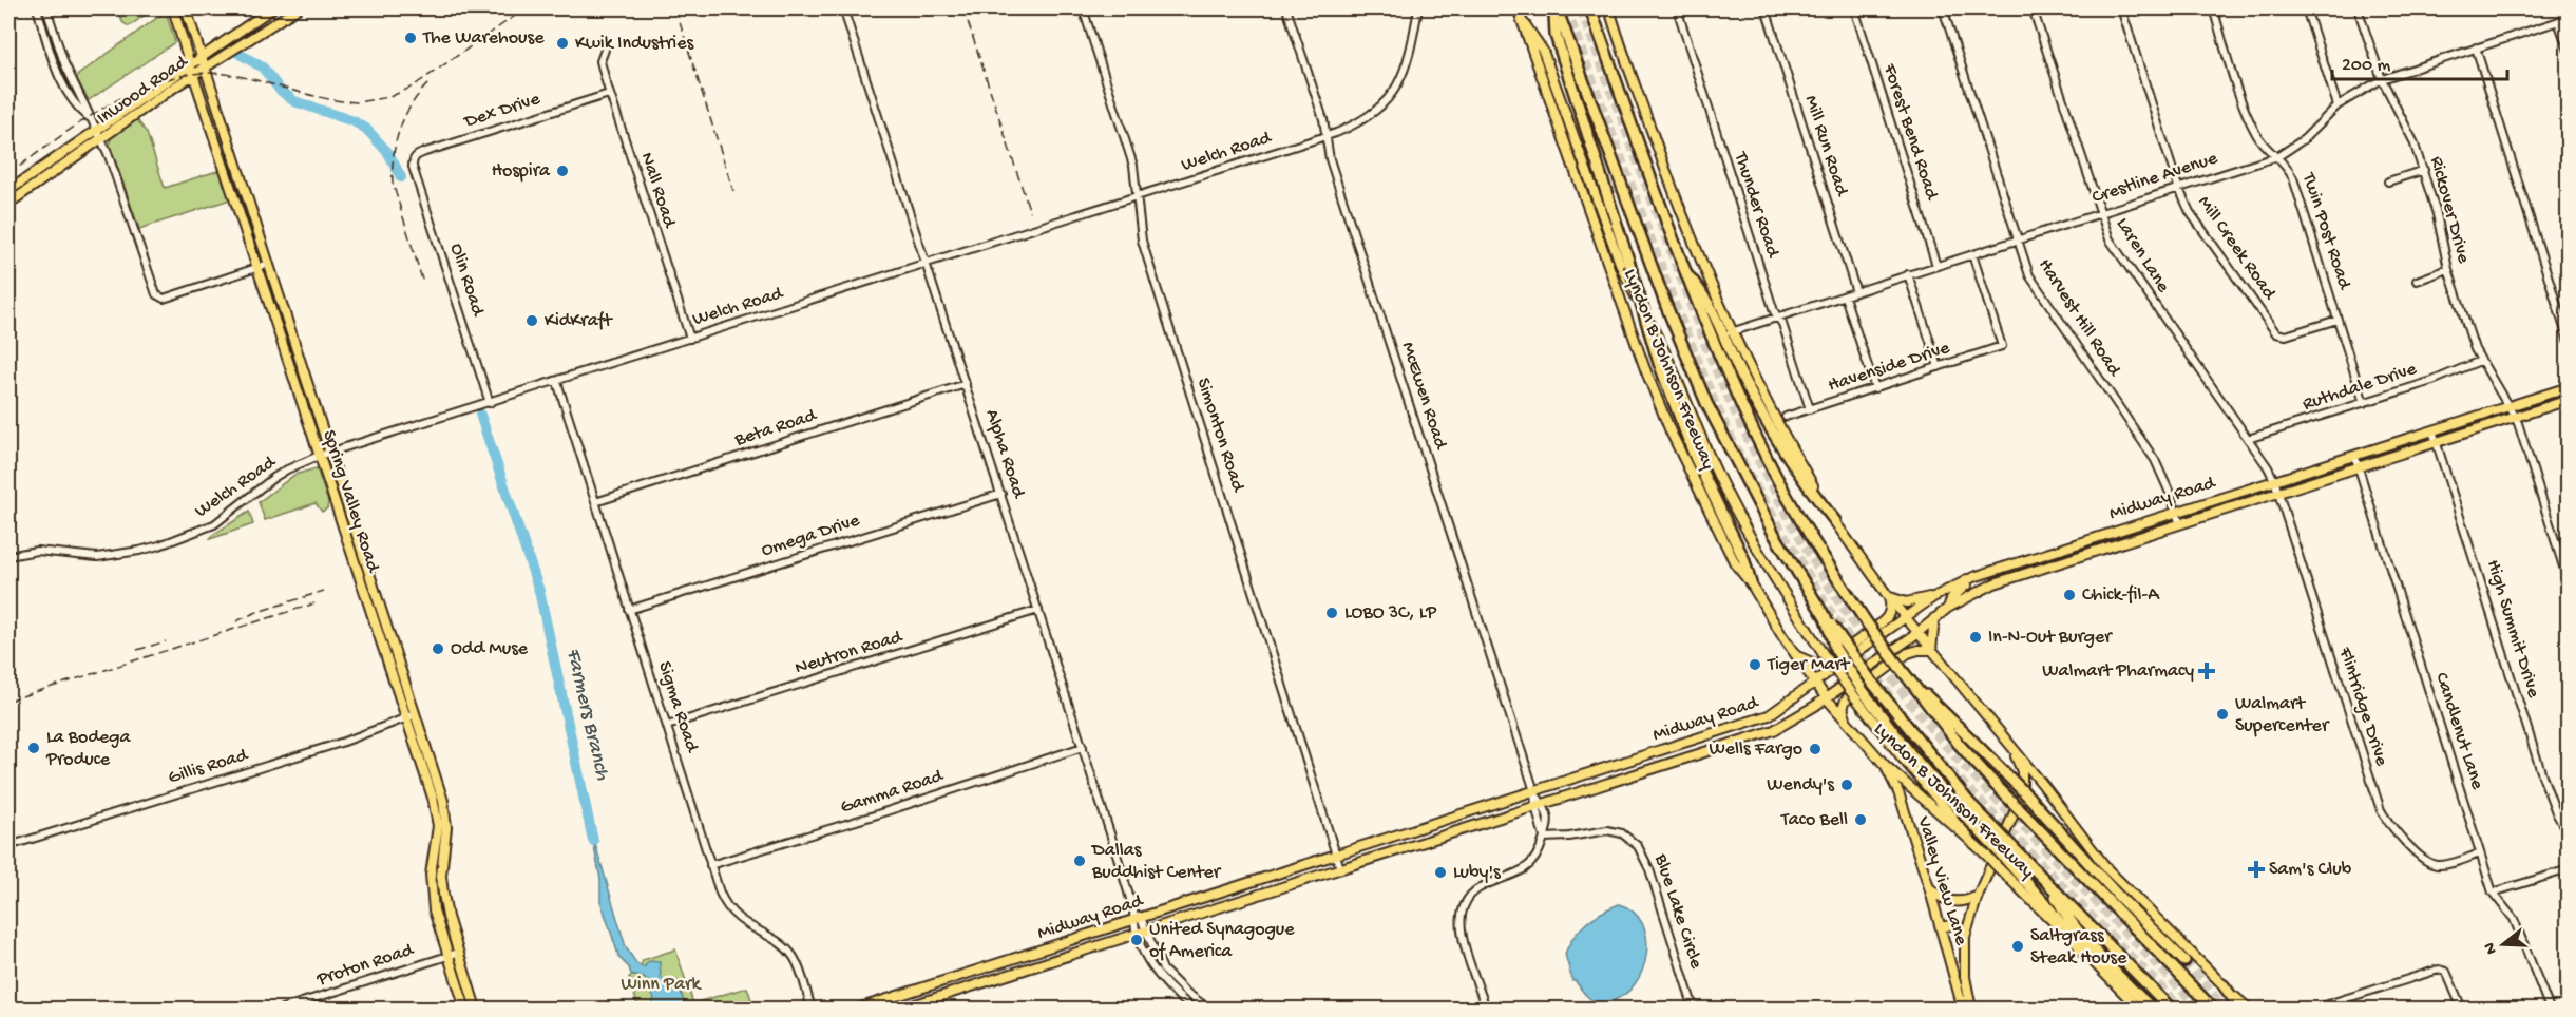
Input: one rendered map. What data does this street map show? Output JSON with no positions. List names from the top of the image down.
{
  "streets": {
    "highway": ["Lyndon B Johnson Freeway"],
    "main road": [
      "Inwood Road",
      "Midway Road",
      "Spring Valley Road",
      "Valley View Lane"
    ],
    "street": [
      "Dex Drive",
      "Forest Bend Road",
      "Mill Run Road",
      "Welch Road",
      "Crestline Avenue",
      "Nall Road",
      "Thunder Road",
      "Rickover Drive",
      "Twin Post Road",
      "Mill Creek Road",
      "Laren Lane",
      "Olin Road",
      "Harvest Hill Road",
      "Havenside Drive",
      "Ruthdale Drive",
      "McEwen Road",
      "Beta Road",
      "Simonton Road",
      "Alpha Road",
      "Omega Drive",
      "High Summit Drive",
      "Neutron Road",
      "Sigma Road",
      "Flintridge Drive",
      "Candlenut Lane",
      "Gillis Road",
      "Gamma Road",
      "Blue Lake Circle",
      "Proton Road"
    ]
  },
  "crossings": [
    ["Inwood Road", "Spring Valley Road"],
    ["Dex Drive", "Nall Road"],
    ["Dex Drive", "Olin Road"],
    ["Forest Bend Road", "Crestline Avenue"],
    ["Mill Run Road", "Crestline Avenue"],
    ["Welch Road", "Nall Road"],
    ["Welch Road", "Olin Road"],
    ["Welch Road", "McEwen Road"],
    ["Welch Road", "Simonton Road"],
    ["Welch Road", "Alpha Road"],
    ["Welch Road", "Spring Valley Road"],
    ["Welch Road", "Sigma Road"],
    ["Crestline Avenue", "Thunder Road"],
    ["Crestline Avenue", "Rickover Drive"],
    ["Crestline Avenue", "Twin Post Road"],
    ["Crestline Avenue", "Mill Creek Road"],
    ["Crestline Avenue", "Laren Lane"],
    ["Crestline Avenue", "Harvest Hill Road"],
    ["Crestline Avenue", "Havenside Drive"],
    ["Crestline Avenue", "Lyndon B Johnson Freeway"],
    ["Thunder Road", "Havenside Drive"],
    ["Rickover Drive", "Ruthdale Drive"],
    ["Rickover Drive", "Midway Road"],
    ["Twin Post Road", "Mill Creek Road"],
    ["Twin Post Road", "Ruthdale Drive"],
    ["Laren Lane", "Ruthdale Drive"],
    ["Laren Lane", "Midway Road"],
    ["Laren Lane", "Flintridge Drive"],
    ["Harvest Hill Road", "Midway Road"],
    ["Lyndon B Johnson Freeway", "Midway Road"],
    ["Lyndon B Johnson Freeway", "Valley View Lane"],
    ["McEwen Road", "Midway Road"],
    ["McEwen Road", "Blue Lake Circle"],
    ["Beta Road", "Alpha Road"],
    ["Beta Road", "Sigma Road"],
    ["Simonton Road", "Midway Road"],
    ["Alpha Road", "Midway Road"],
    ["Alpha Road", "Omega Drive"],
    ["Alpha Road", "Neutron Road"],
    ["Alpha Road", "Gamma Road"],
    ["Midway Road", "High Summit Drive"],
    ["Midway Road", "Flintridge Drive"],
    ["Midway Road", "Candlenut Lane"],
    ["Spring Valley Road", "Gillis Road"],
    ["Spring Valley Road", "Proton Road"],
    ["Omega Drive", "Sigma Road"],
    ["Neutron Road", "Sigma Road"],
    ["Sigma Road", "Gamma Road"],
    ["Flintridge Drive", "Candlenut Lane"]
  ],
  "water": ["Farmers Branch"],
  "parks": ["Winn Park"],
  "places": {
    "other": [
      "The Warehouse",
      "Kwik Industries",
      "Hospira",
      "KidKraft",
      "Chick-fil-A",
      "LOBO 3C, LP",
      "In-N-Out Burger",
      "Odd Muse",
      "Tiger Mart",
      "Walmart Supercenter",
      "La Bodega Produce",
      "Wells Fargo",
      "Wendy's",
      "Taco Bell",
      "Dallas Buddhist Center",
      "Luby's",
      "United Synagogue of America",
      "Saltgrass Steak House"
    ],
    "health": ["Walmart Pharmacy", "Sam's Club"]
  },
  "scale_bar": "200 m",
  "north": "left"
}
